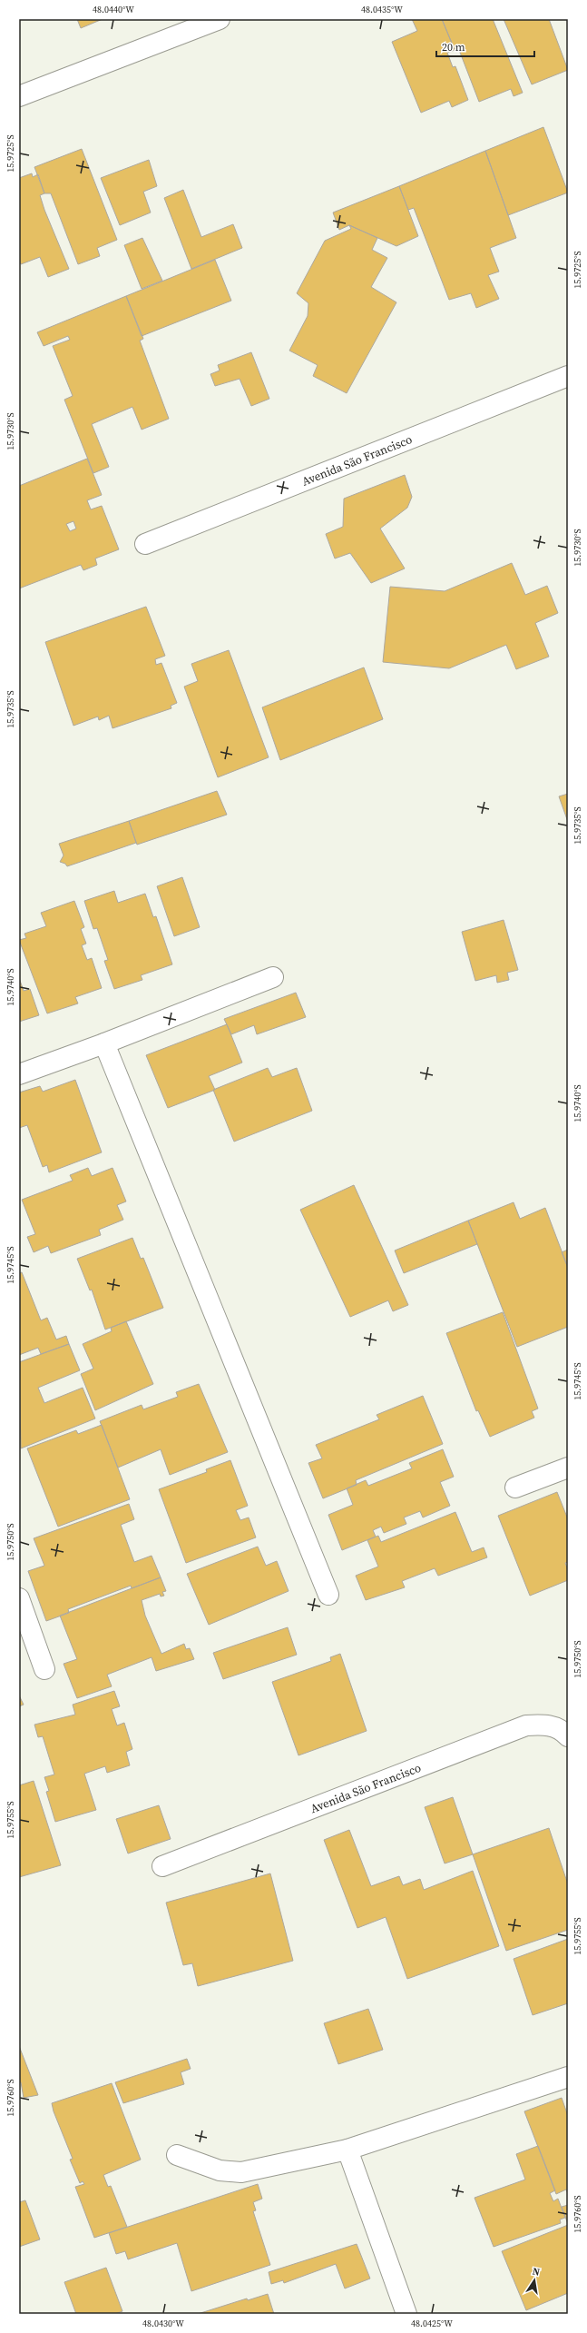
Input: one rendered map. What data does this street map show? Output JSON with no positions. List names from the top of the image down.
{
  "streets": {
    "street": ["Avenida São Francisco"]
  },
  "scale_bar": "20 m",
  "north": "top",
  "coordinates": [
    "48.0440°W",
    "48.0435°W",
    "15.9725°S",
    "15.9730°S",
    "15.9735°S",
    "15.9740°S",
    "15.9745°S",
    "15.9750°S",
    "15.9755°S",
    "15.9760°S",
    "48.0430°W",
    "48.0425°W"
  ]
}
